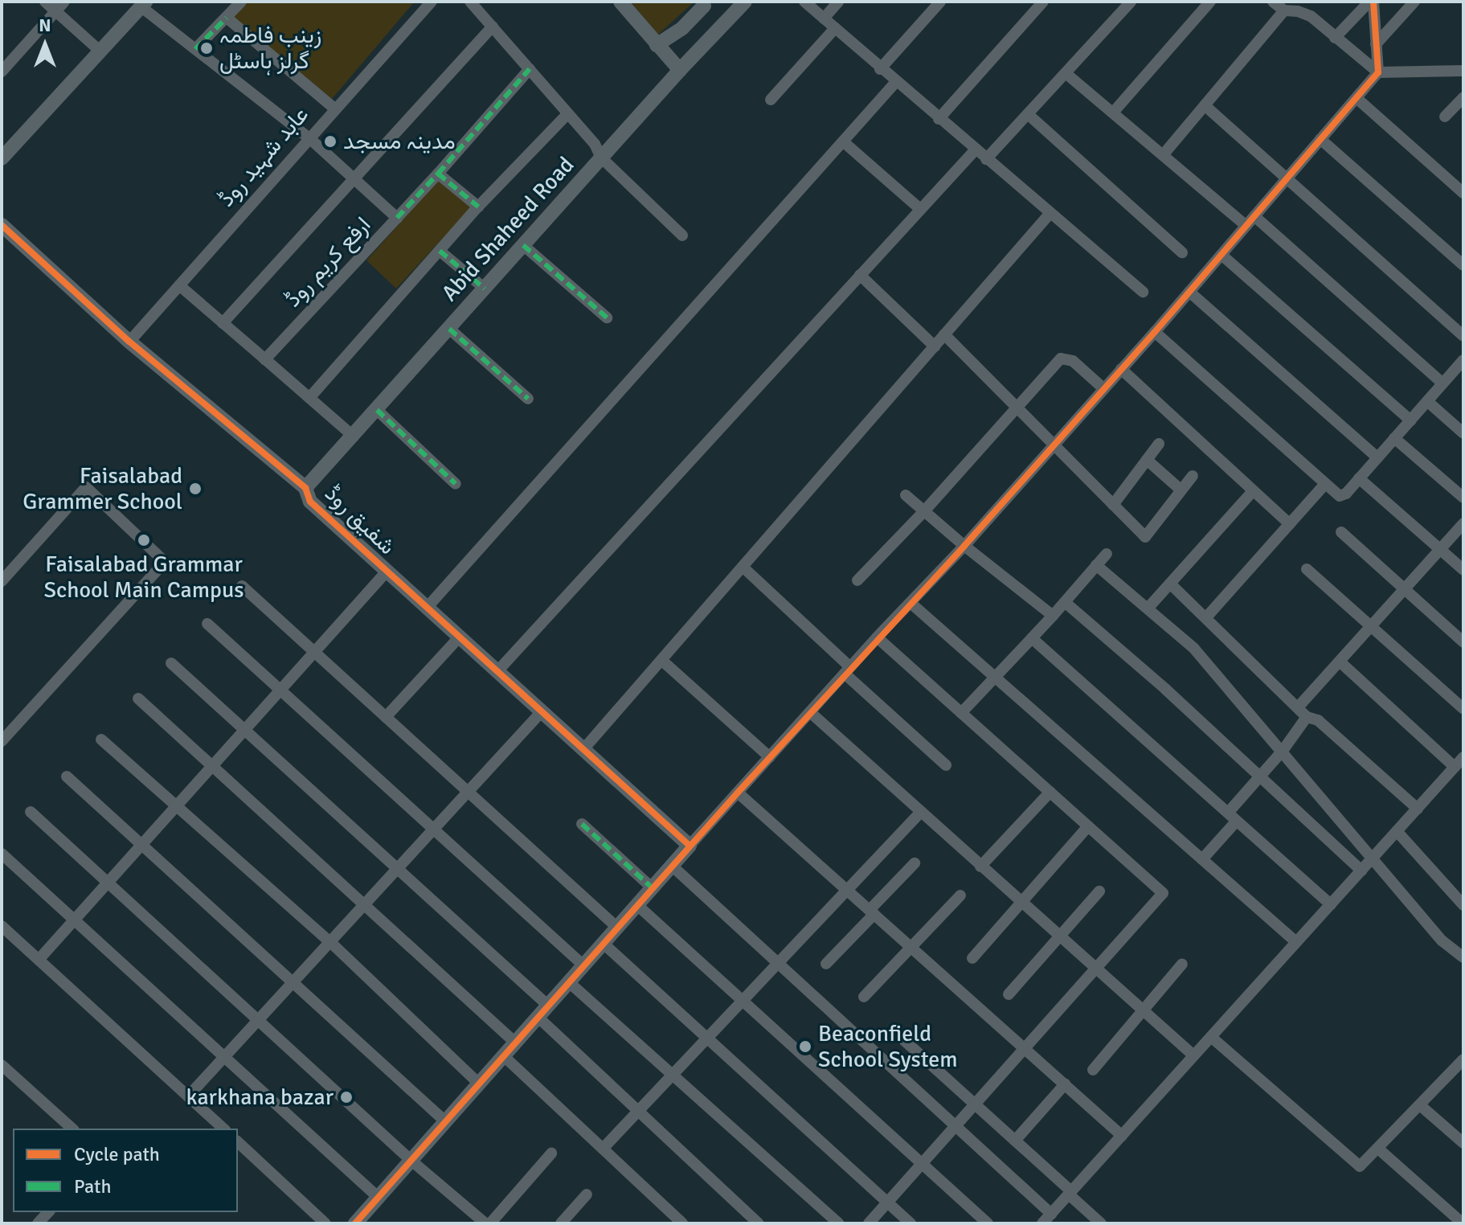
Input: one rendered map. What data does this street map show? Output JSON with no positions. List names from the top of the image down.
{
  "streets": {
    "street": [
      "عابد شہید روڈ",
      "Abid Shaheed Road",
      "ارفع کریم روڈ",
      "شفیق روڈ"
    ]
  },
  "crossings": [
    ["عابد شہید روڈ", "ارفع کریم روڈ"],
    ["عابد شہید روڈ", "شفیق روڈ"],
    ["Abid Shaheed Road", "شفیق روڈ"]
  ],
  "places": [
    "زینب فاطمہ گرلز ہاسٹل",
    "مدینہ مسجد",
    "Faisalabad Grammer School",
    "Faisalabad Grammar School Main Campus",
    "Beaconfield School System",
    "karkhana bazar"
  ],
  "legend": ["Cycle path", "Path"],
  "north": "top"
}
